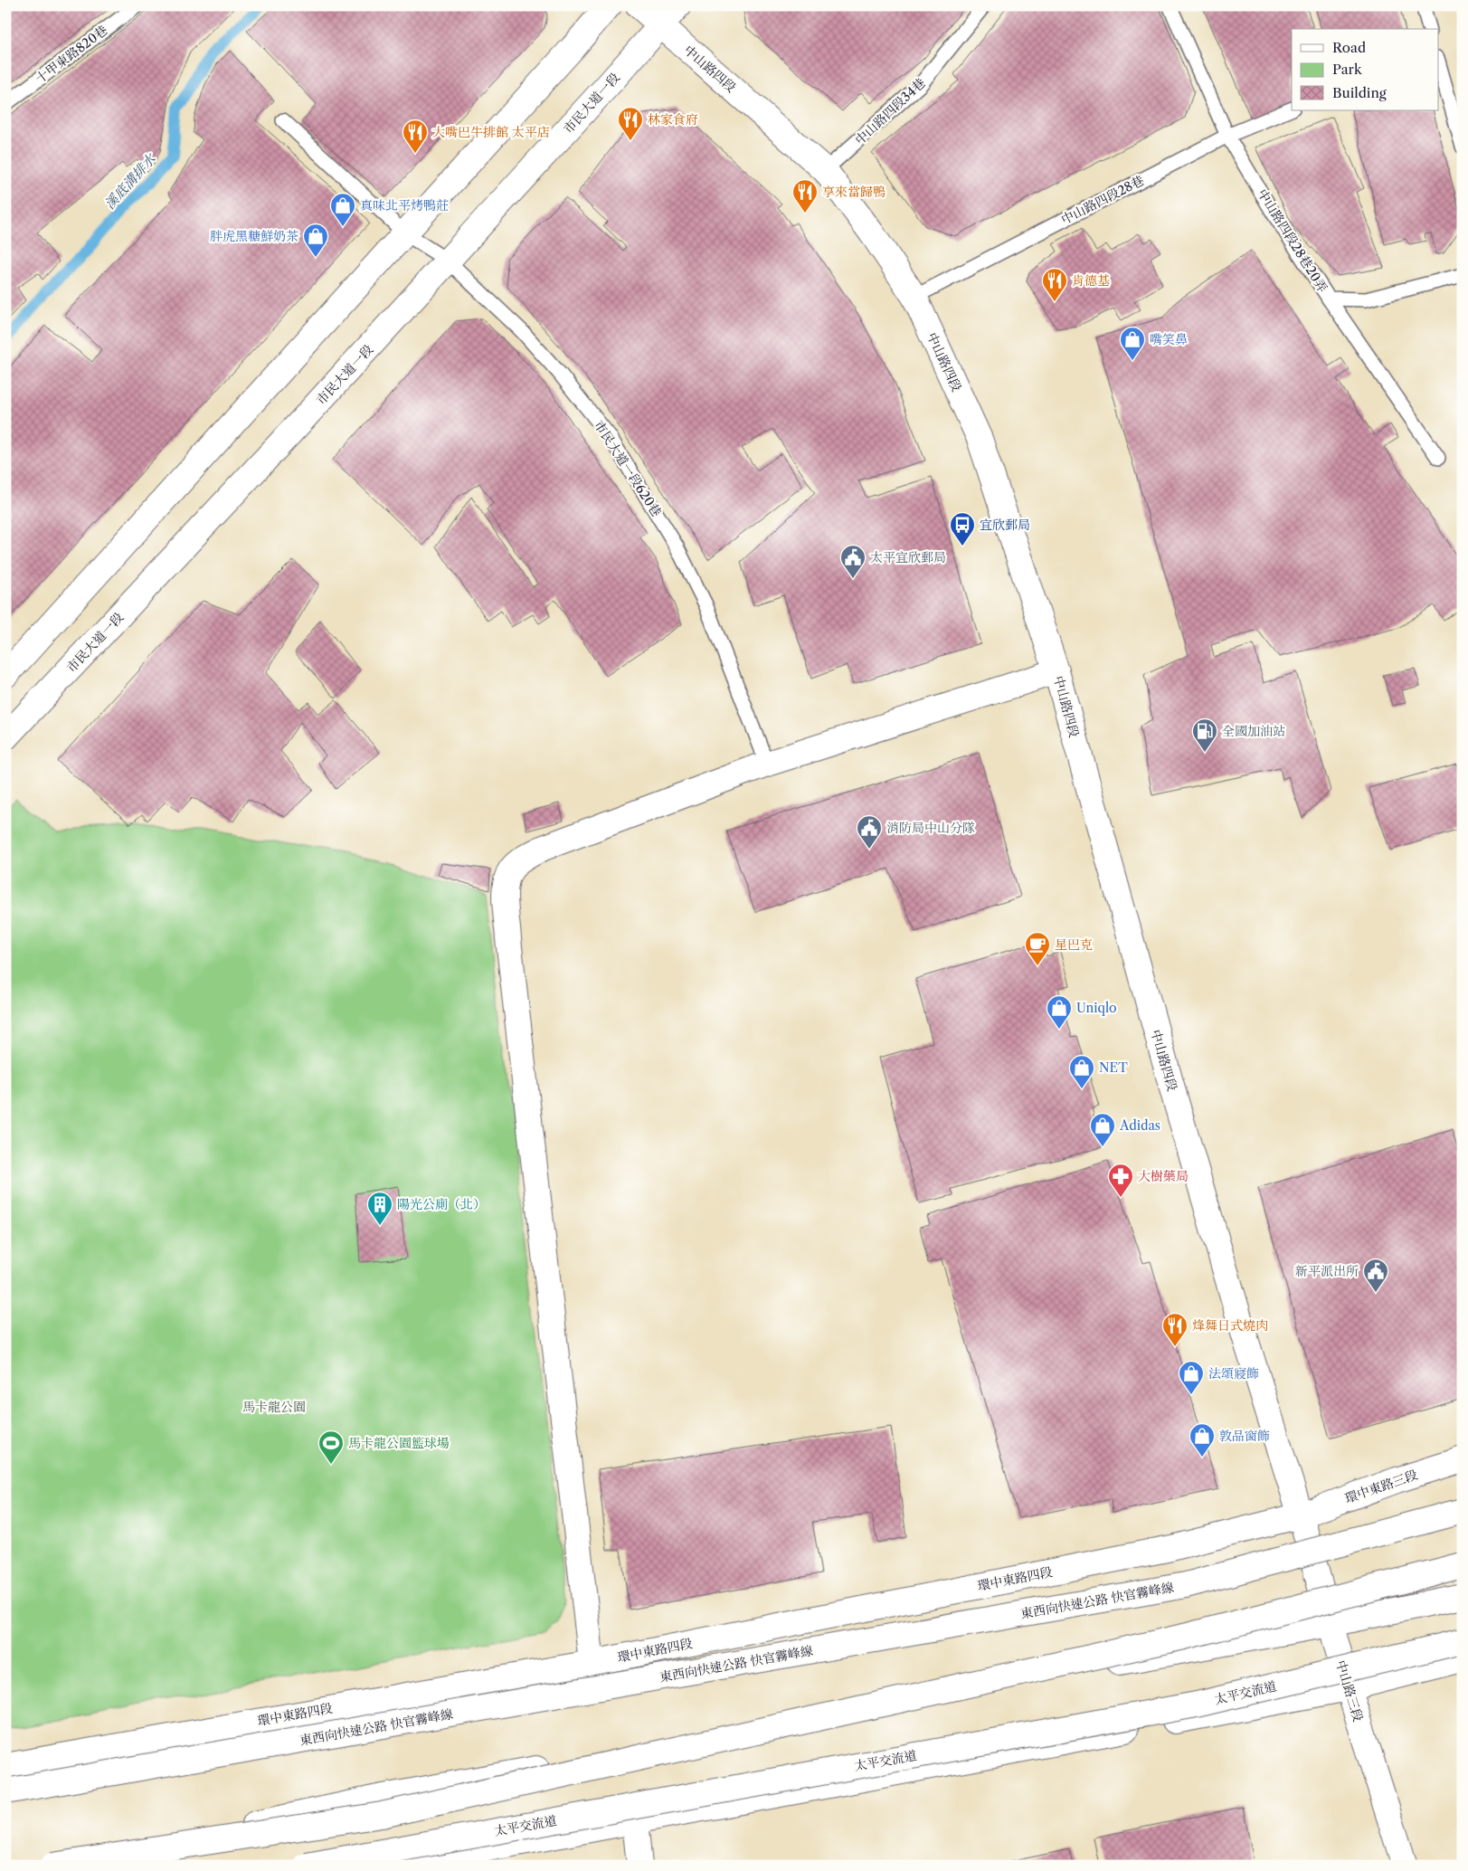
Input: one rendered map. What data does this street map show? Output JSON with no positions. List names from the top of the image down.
{
  "streets": {
    "main road": [
      "中山路四段",
      "市民大道一段",
      "環中東路三段",
      "環中東路四段",
      "東西向快速公路 快官霧峰線",
      "中山路三段",
      "太平交流道"
    ],
    "lane": [
      "十甲東路820巷",
      "中山路四段34巷",
      "中山路四段28巷",
      "中山路四段28巷20弄",
      "市民大道一段620巷"
    ]
  },
  "crossings": [
    ["中山路四段", "市民大道一段"],
    ["中山路四段", "中山路四段34巷"],
    ["中山路四段", "中山路四段28巷"],
    ["中山路四段", "環中東路三段"],
    ["中山路四段", "環中東路四段"],
    ["中山路四段", "中山路三段"],
    ["市民大道一段", "市民大道一段620巷"],
    ["中山路四段28巷", "中山路四段28巷20弄"],
    ["環中東路三段", "環中東路四段"],
    ["環中東路三段", "中山路三段"],
    ["環中東路四段", "中山路三段"]
  ],
  "water": ["溪底溝排水"],
  "parks": ["馬卡龍公園"],
  "places": {
    "restaurant": [
      "林家食府",
      "大嘴巴牛排館 太平店",
      "享來當歸鴨",
      "肯德基",
      "烽舞日式燒肉"
    ],
    "shop": [
      "真味北平烤鴨莊",
      "胖虎黑糖鮮奶茶",
      "嘴笑鼻",
      "Uniqlo",
      "NET",
      "Adidas",
      "法頌寢飾",
      "敦品窗飾"
    ],
    "bus stop": ["宜欣郵局"],
    "public building": ["太平宜欣郵局", "消防局中山分隊", "新平派出所"],
    "fuel station": ["全國加油站"],
    "cafe": ["星巴克"],
    "pharmacy": ["大樹藥局"],
    "building": ["陽光公廁（北）"],
    "sports": ["馬卡龍公園籃球場"]
  },
  "legend": ["Road", "Park", "Building"]
}
